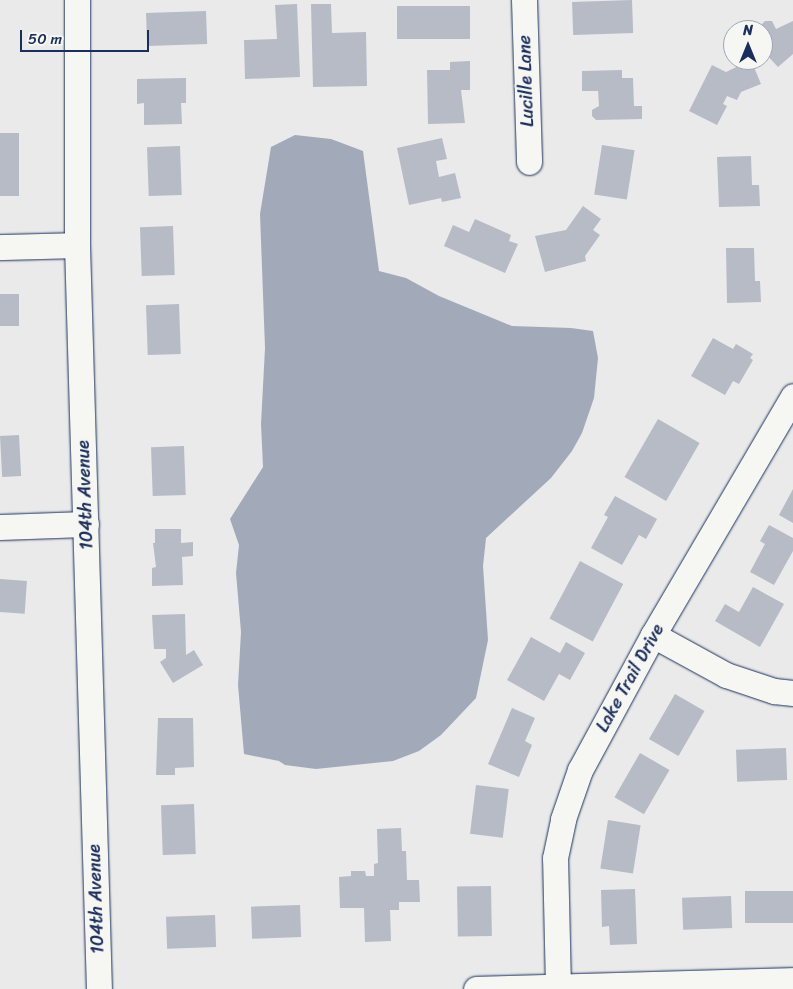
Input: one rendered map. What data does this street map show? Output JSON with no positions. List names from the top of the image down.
{
  "streets": {
    "street": ["Lucille Lane", "104th Avenue", "Lake Trail Drive"]
  },
  "scale_bar": "50 m",
  "north": "top"
}
